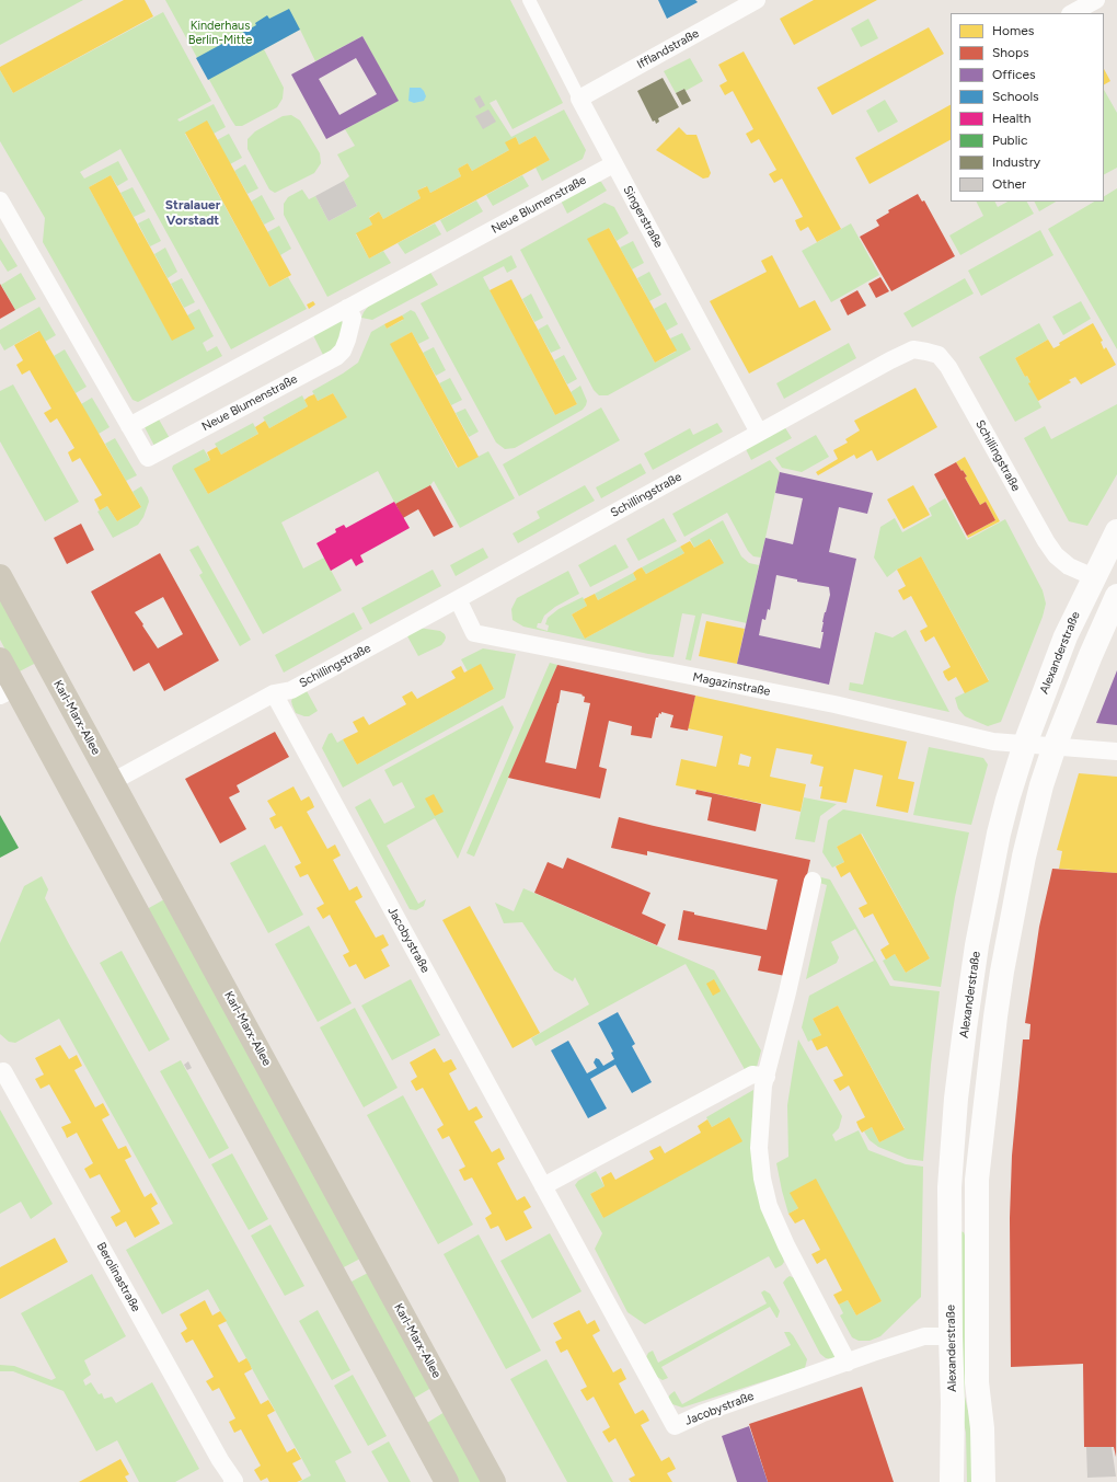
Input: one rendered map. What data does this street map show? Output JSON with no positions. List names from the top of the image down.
{
  "streets": {
    "main road": ["Alexanderstraße", "Karl-Marx-Allee"],
    "street": [
      "Ifflandstraße",
      "Neue Blumenstraße",
      "Singerstraße",
      "Schillingstraße",
      "Magazinstraße",
      "Jacobystraße",
      "Berolinastraße"
    ]
  },
  "crossings": [
    ["Ifflandstraße", "Singerstraße"],
    ["Neue Blumenstraße", "Singerstraße"],
    ["Singerstraße", "Schillingstraße"],
    ["Schillingstraße", "Alexanderstraße"],
    ["Schillingstraße", "Magazinstraße"],
    ["Schillingstraße", "Karl-Marx-Allee"],
    ["Schillingstraße", "Jacobystraße"],
    ["Alexanderstraße", "Magazinstraße"],
    ["Alexanderstraße", "Jacobystraße"]
  ],
  "districts": ["Stralauer Vorstadt"],
  "parks": ["Kinderhaus Berlin-Mitte"],
  "legend": [
    "Homes",
    "Shops",
    "Offices",
    "Schools",
    "Health",
    "Public",
    "Industry",
    "Other"
  ]
}
